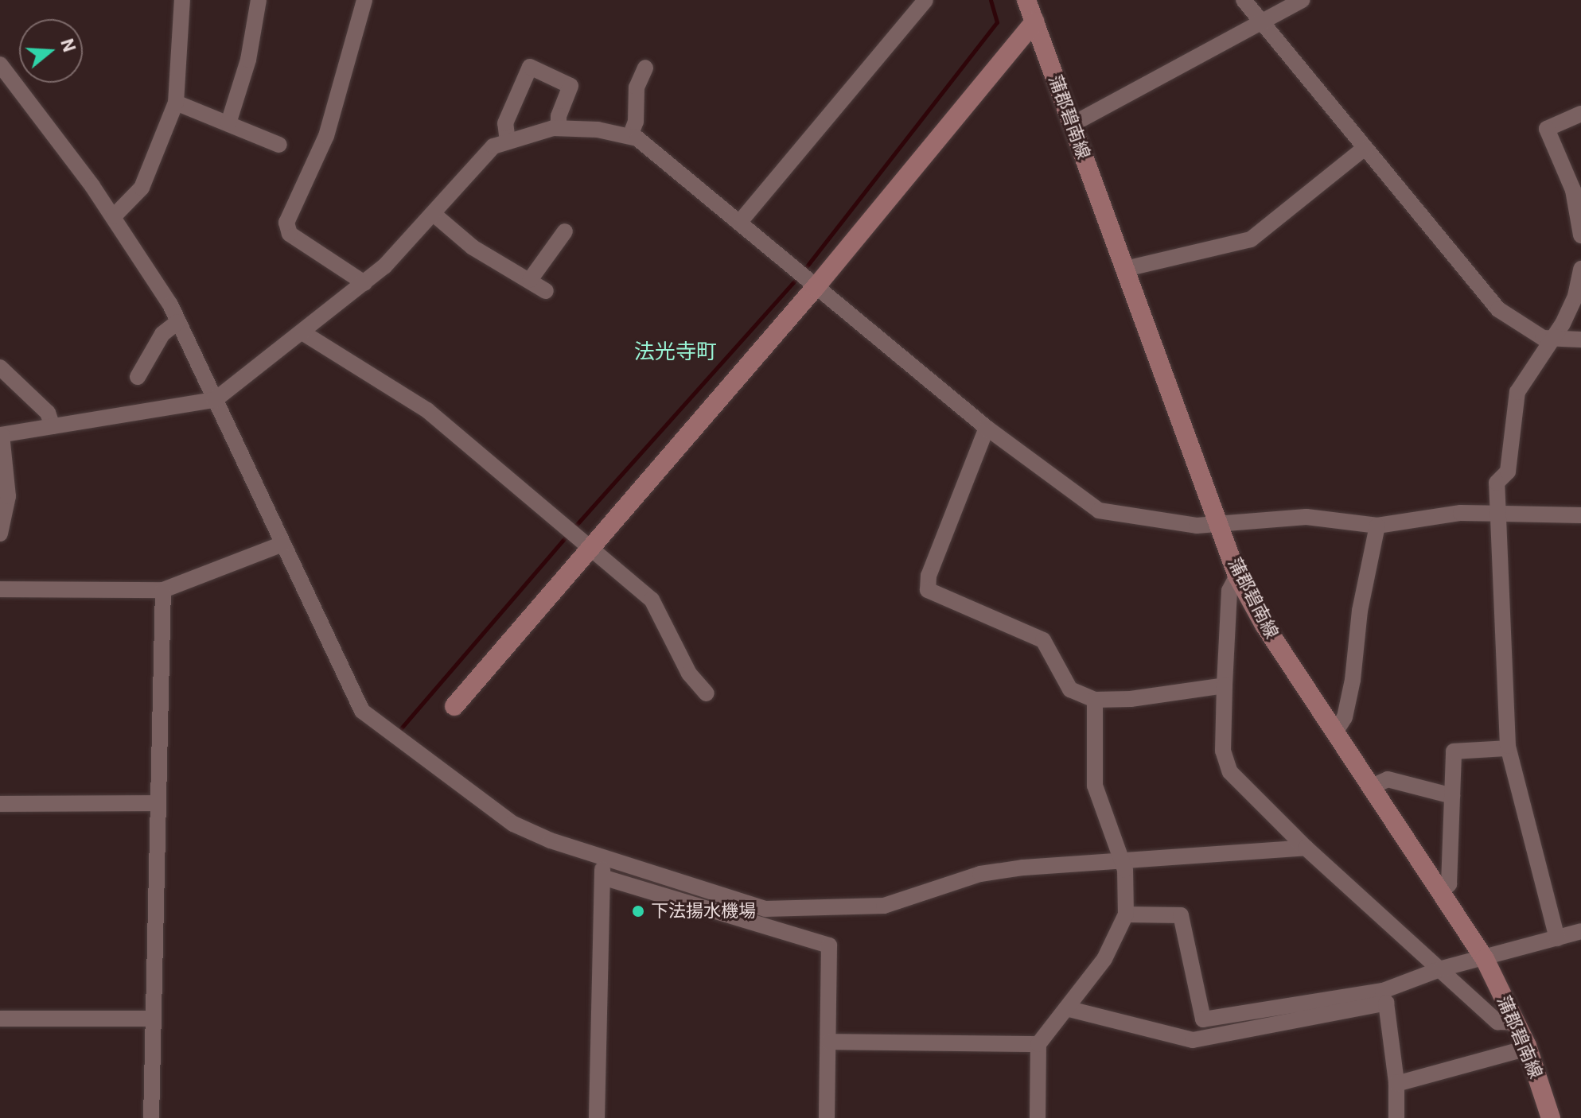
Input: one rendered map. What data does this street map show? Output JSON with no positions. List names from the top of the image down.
{
  "streets": {
    "main road": ["蒲郡碧南線"]
  },
  "districts": ["法光寺町"],
  "places": ["下法揚水機場"],
  "north": "right"
}
